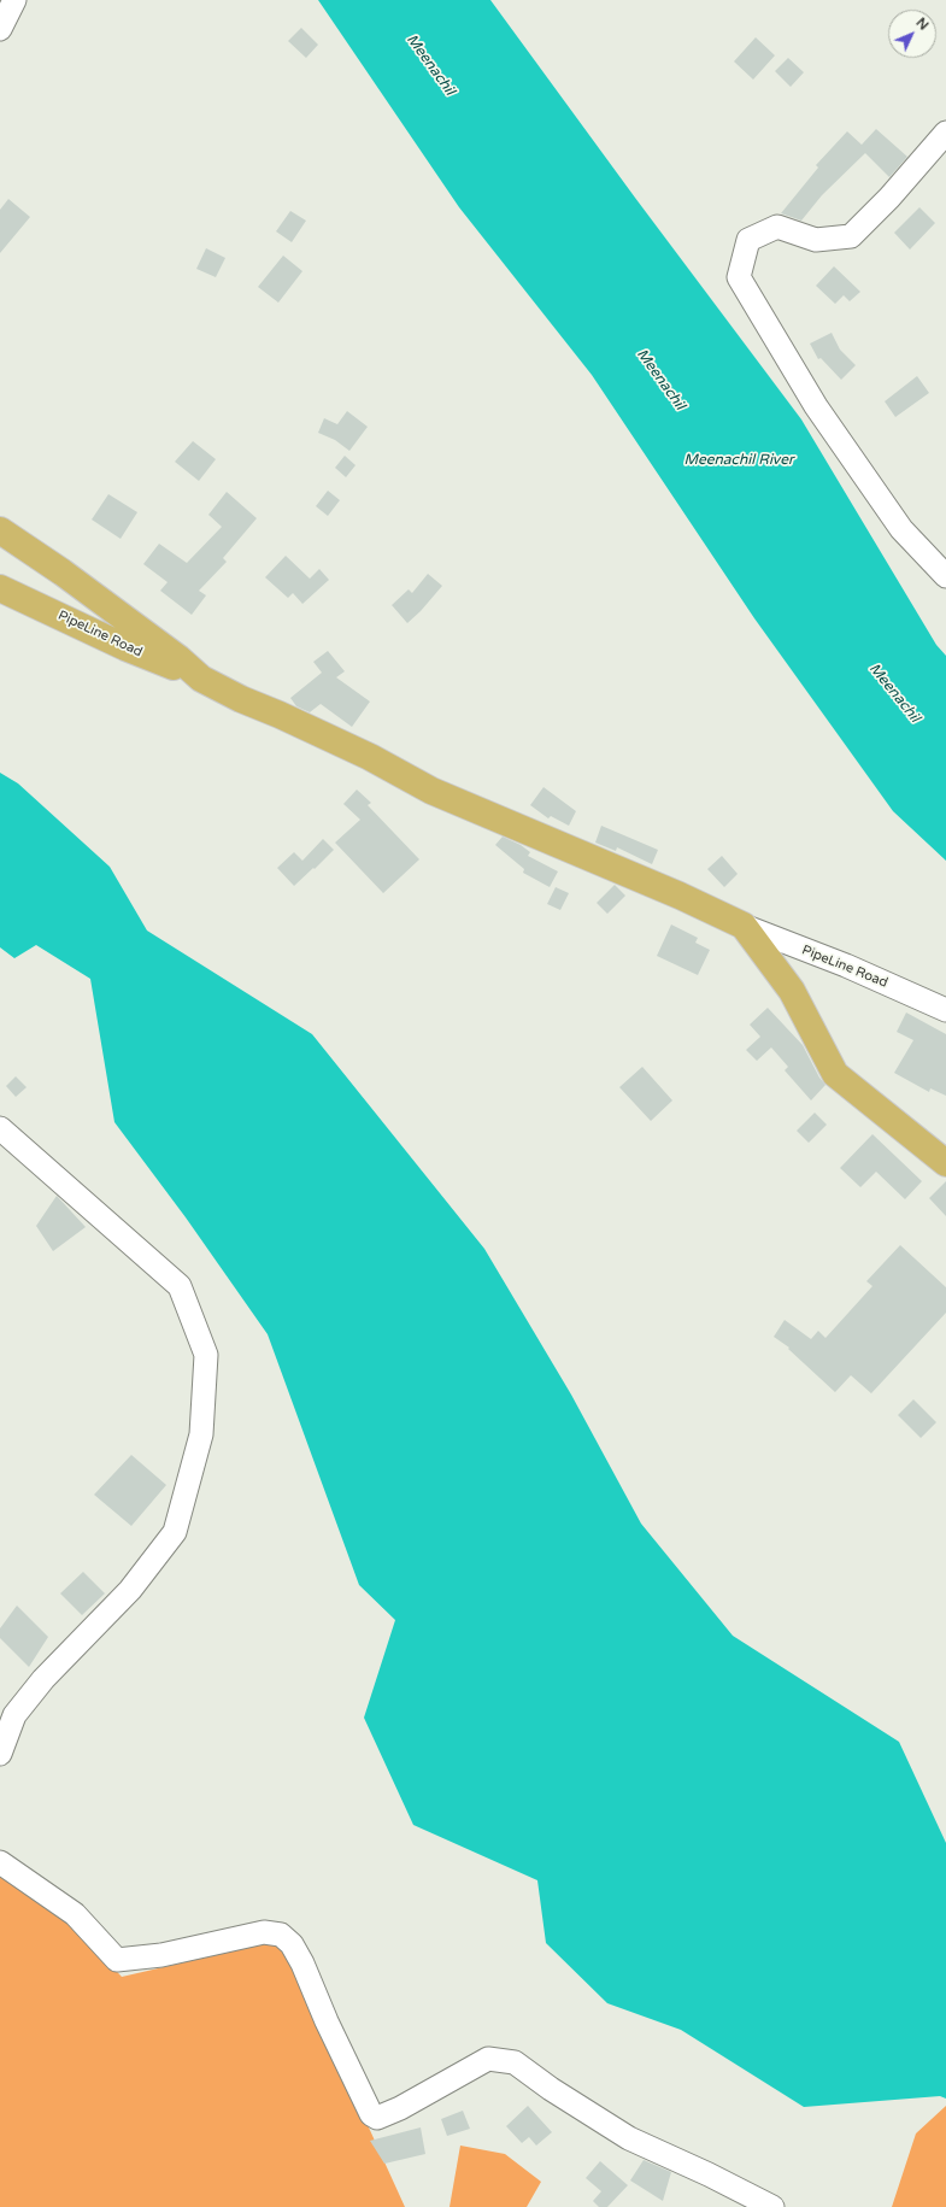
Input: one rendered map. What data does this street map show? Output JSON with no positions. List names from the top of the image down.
{
  "streets": {
    "main road": ["PipeLine Road"]
  },
  "water": ["Meenachil", "Meenachil River"],
  "north": "top right"
}
